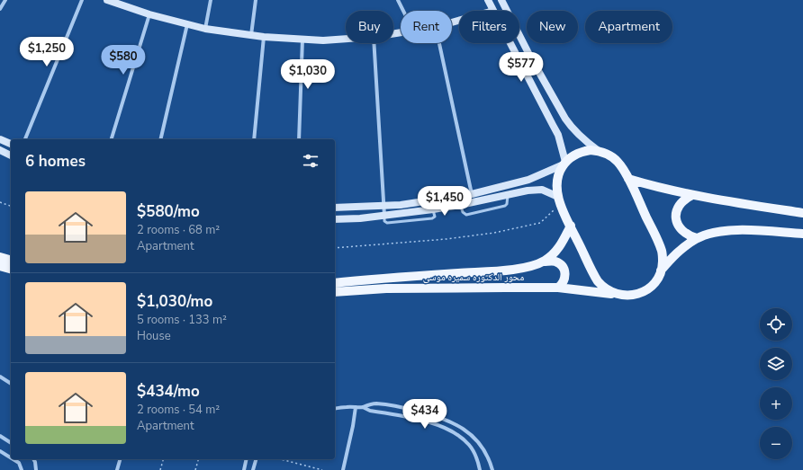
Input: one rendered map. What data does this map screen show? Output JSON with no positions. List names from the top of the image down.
{
  "streets": {
    "main road": ["محور الدكتوره سميره موسى"]
  },
  "page": {
    "chip": [
      "Buy",
      "Rent",
      "Filters",
      "New",
      "Apartment"
    ],
    "price": [
      "$1,250",
      "$580",
      "$577",
      "$1,030",
      "$1,450",
      "$434"
    ],
    "heading": "6 homes",
    "list": [
      {
        "name": "$580/mo",
        "note": "2 rooms · 68 m² · Apartment"
      },
      {
        "name": "$1,030/mo",
        "note": "5 rooms · 133 m² · House"
      },
      {
        "name": "$434/mo",
        "note": "2 rooms · 54 m² · Apartment"
      }
    ],
    "map_buttons": ["+", "−"]
  }
}
